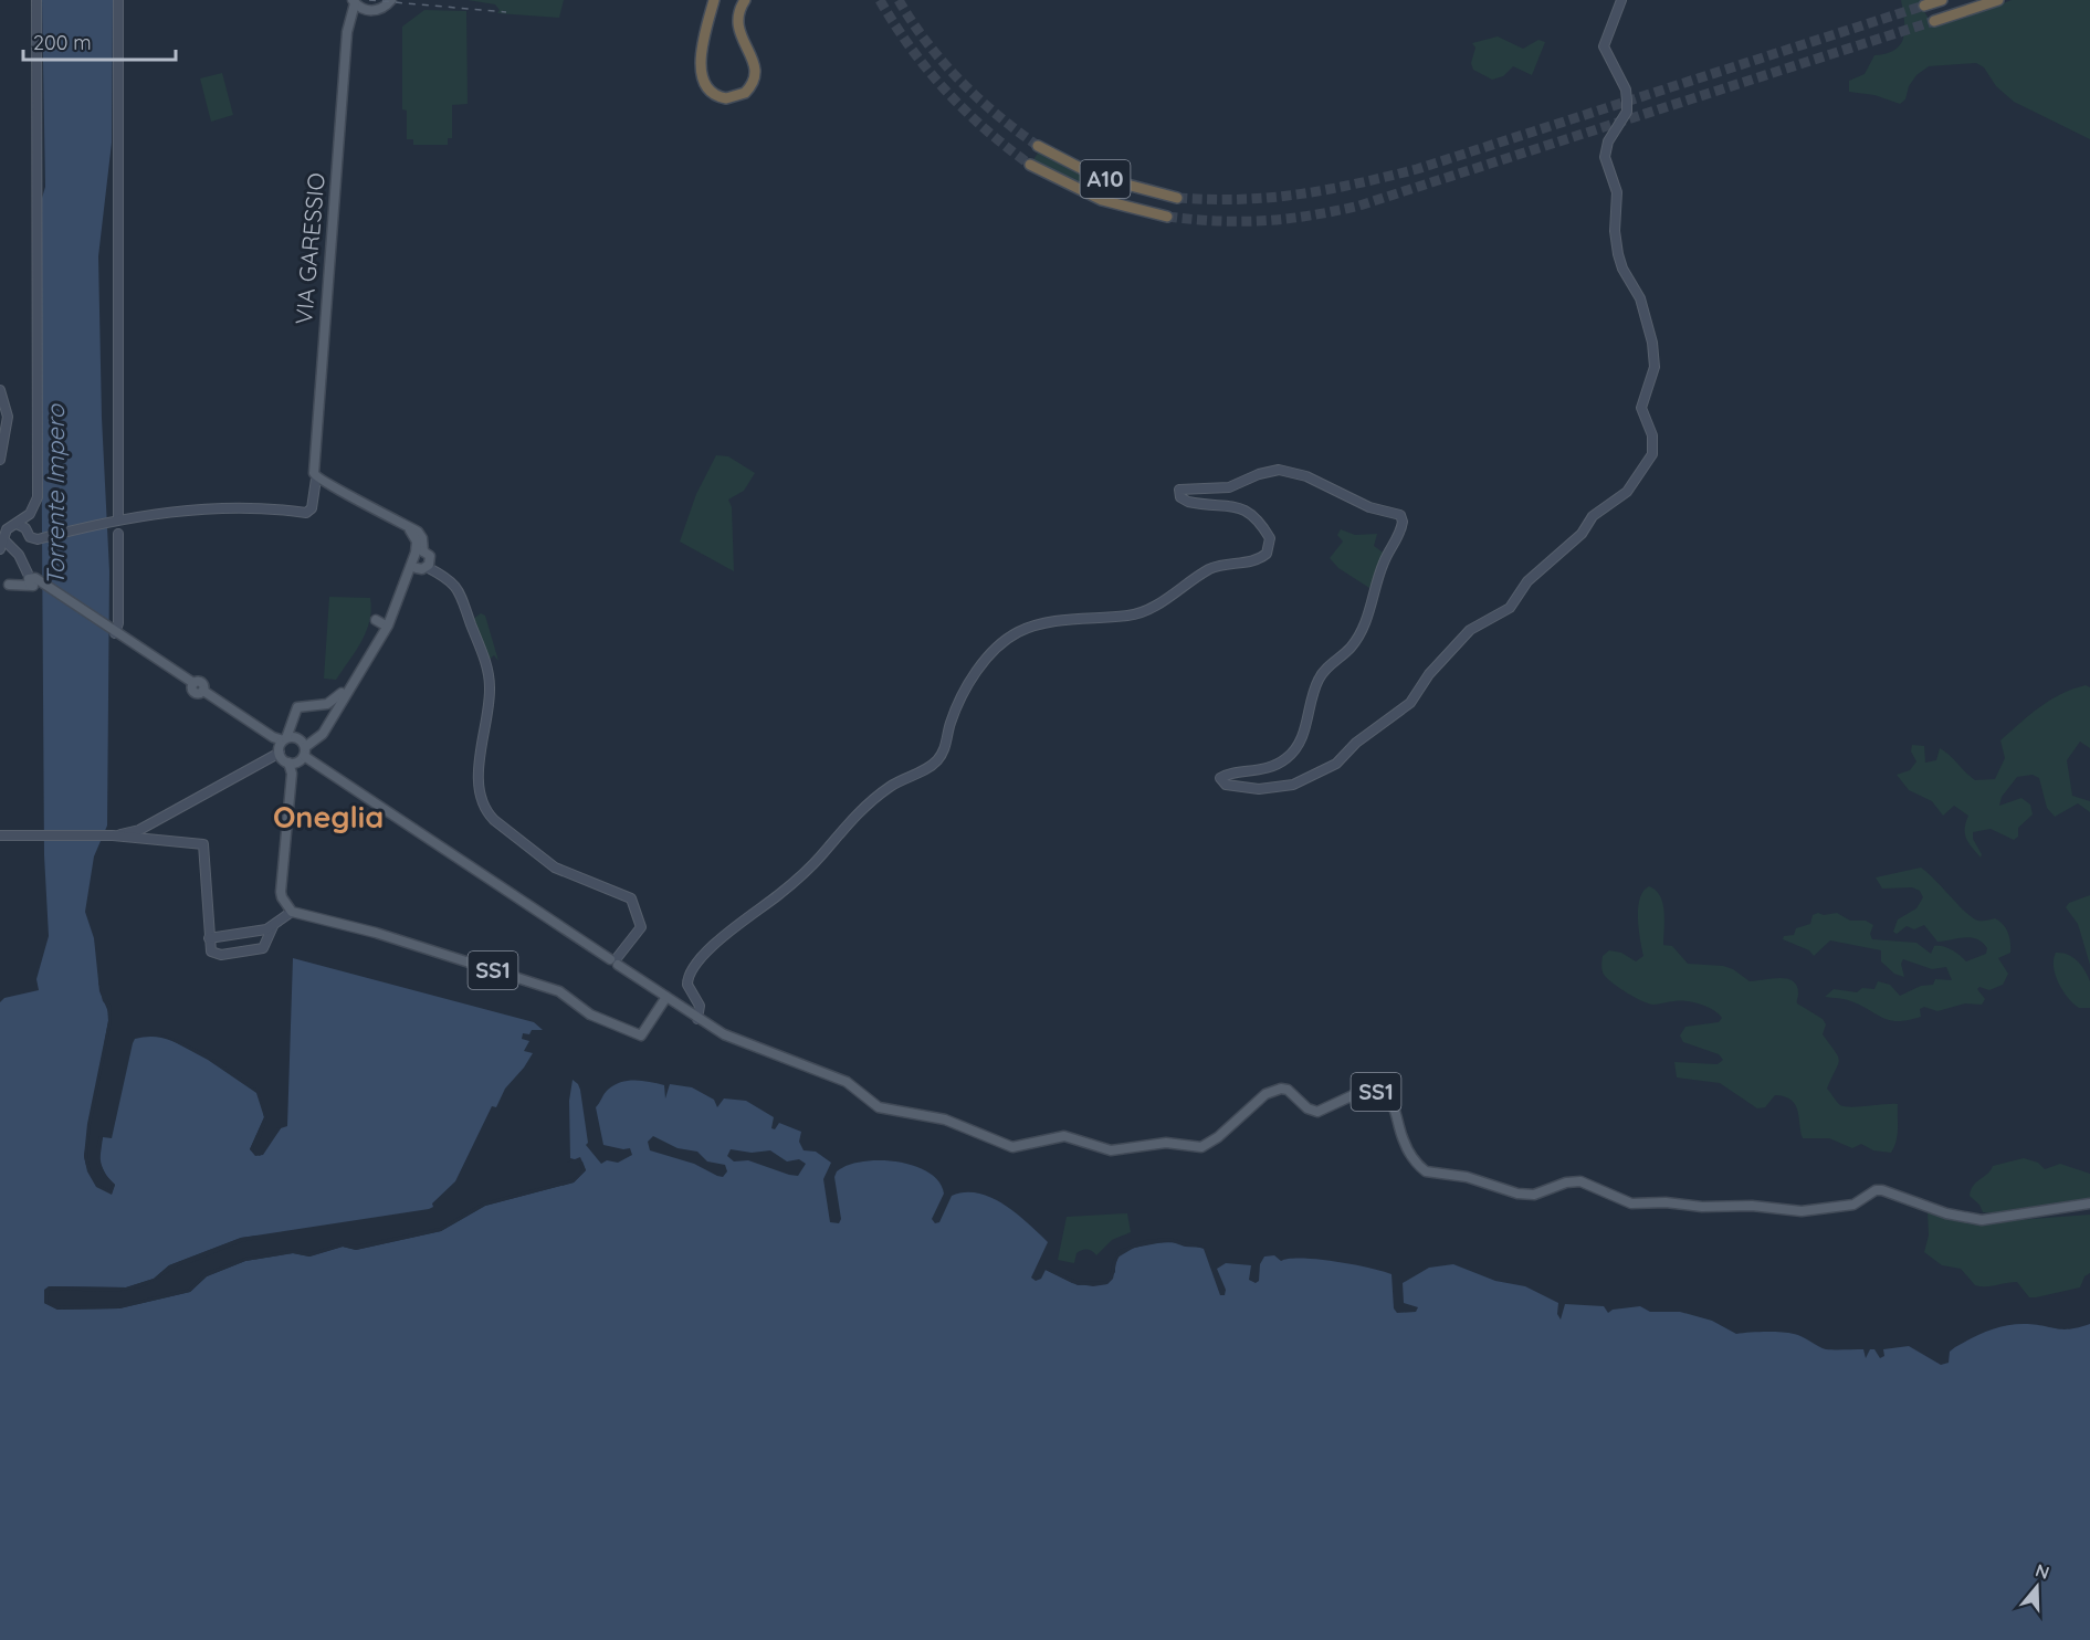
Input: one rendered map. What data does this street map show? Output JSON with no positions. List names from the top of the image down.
{
  "streets": {
    "highway": ["A10"],
    "main road": ["VIA GARESSIO", "SS1"]
  },
  "districts": ["Oneglia"],
  "water": ["Torrente Impero"],
  "scale_bar": "200 m",
  "north": "top"
}
